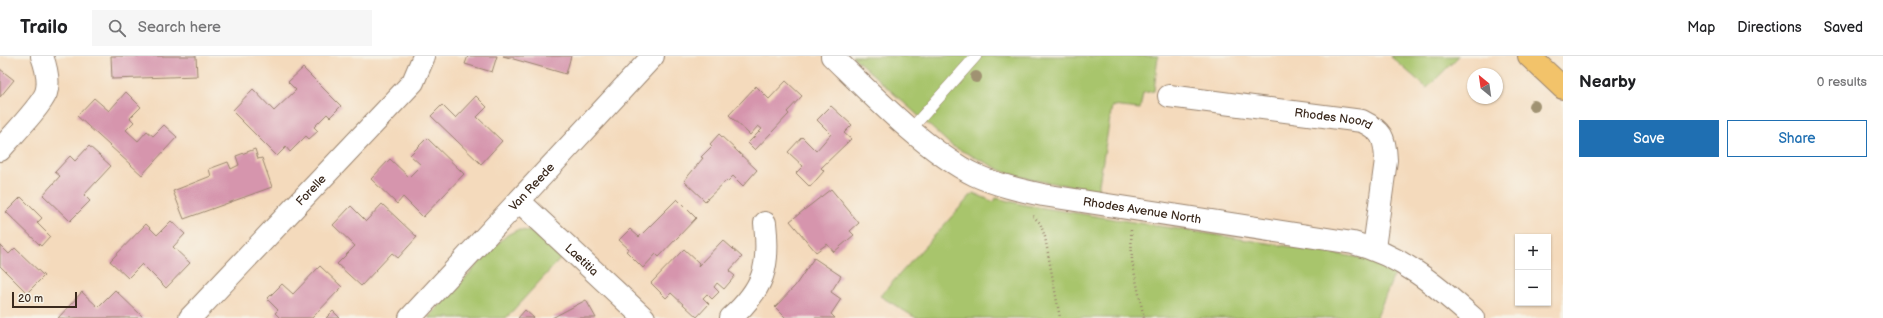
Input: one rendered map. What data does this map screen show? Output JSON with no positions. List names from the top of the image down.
{
  "streets": {
    "street": [
      "Rhodes Noord",
      "Van Reede",
      "Forelle",
      "Rhodes Avenue North",
      "Laetitia"
    ]
  },
  "crossings": [
    ["Rhodes Noord", "Rhodes Avenue North"],
    ["Van Reede", "Laetitia"]
  ],
  "scale_bar": "20 m",
  "north": "top left",
  "page": {
    "header": "Trailo",
    "search": "Search here",
    "nav": ["Map", "Directions", "Saved"],
    "heading": ["Nearby", "0 results"],
    "buttons": ["Save", "Share"],
    "map_buttons": ["+", "−"],
    "scale": "20 m"
  }
}
